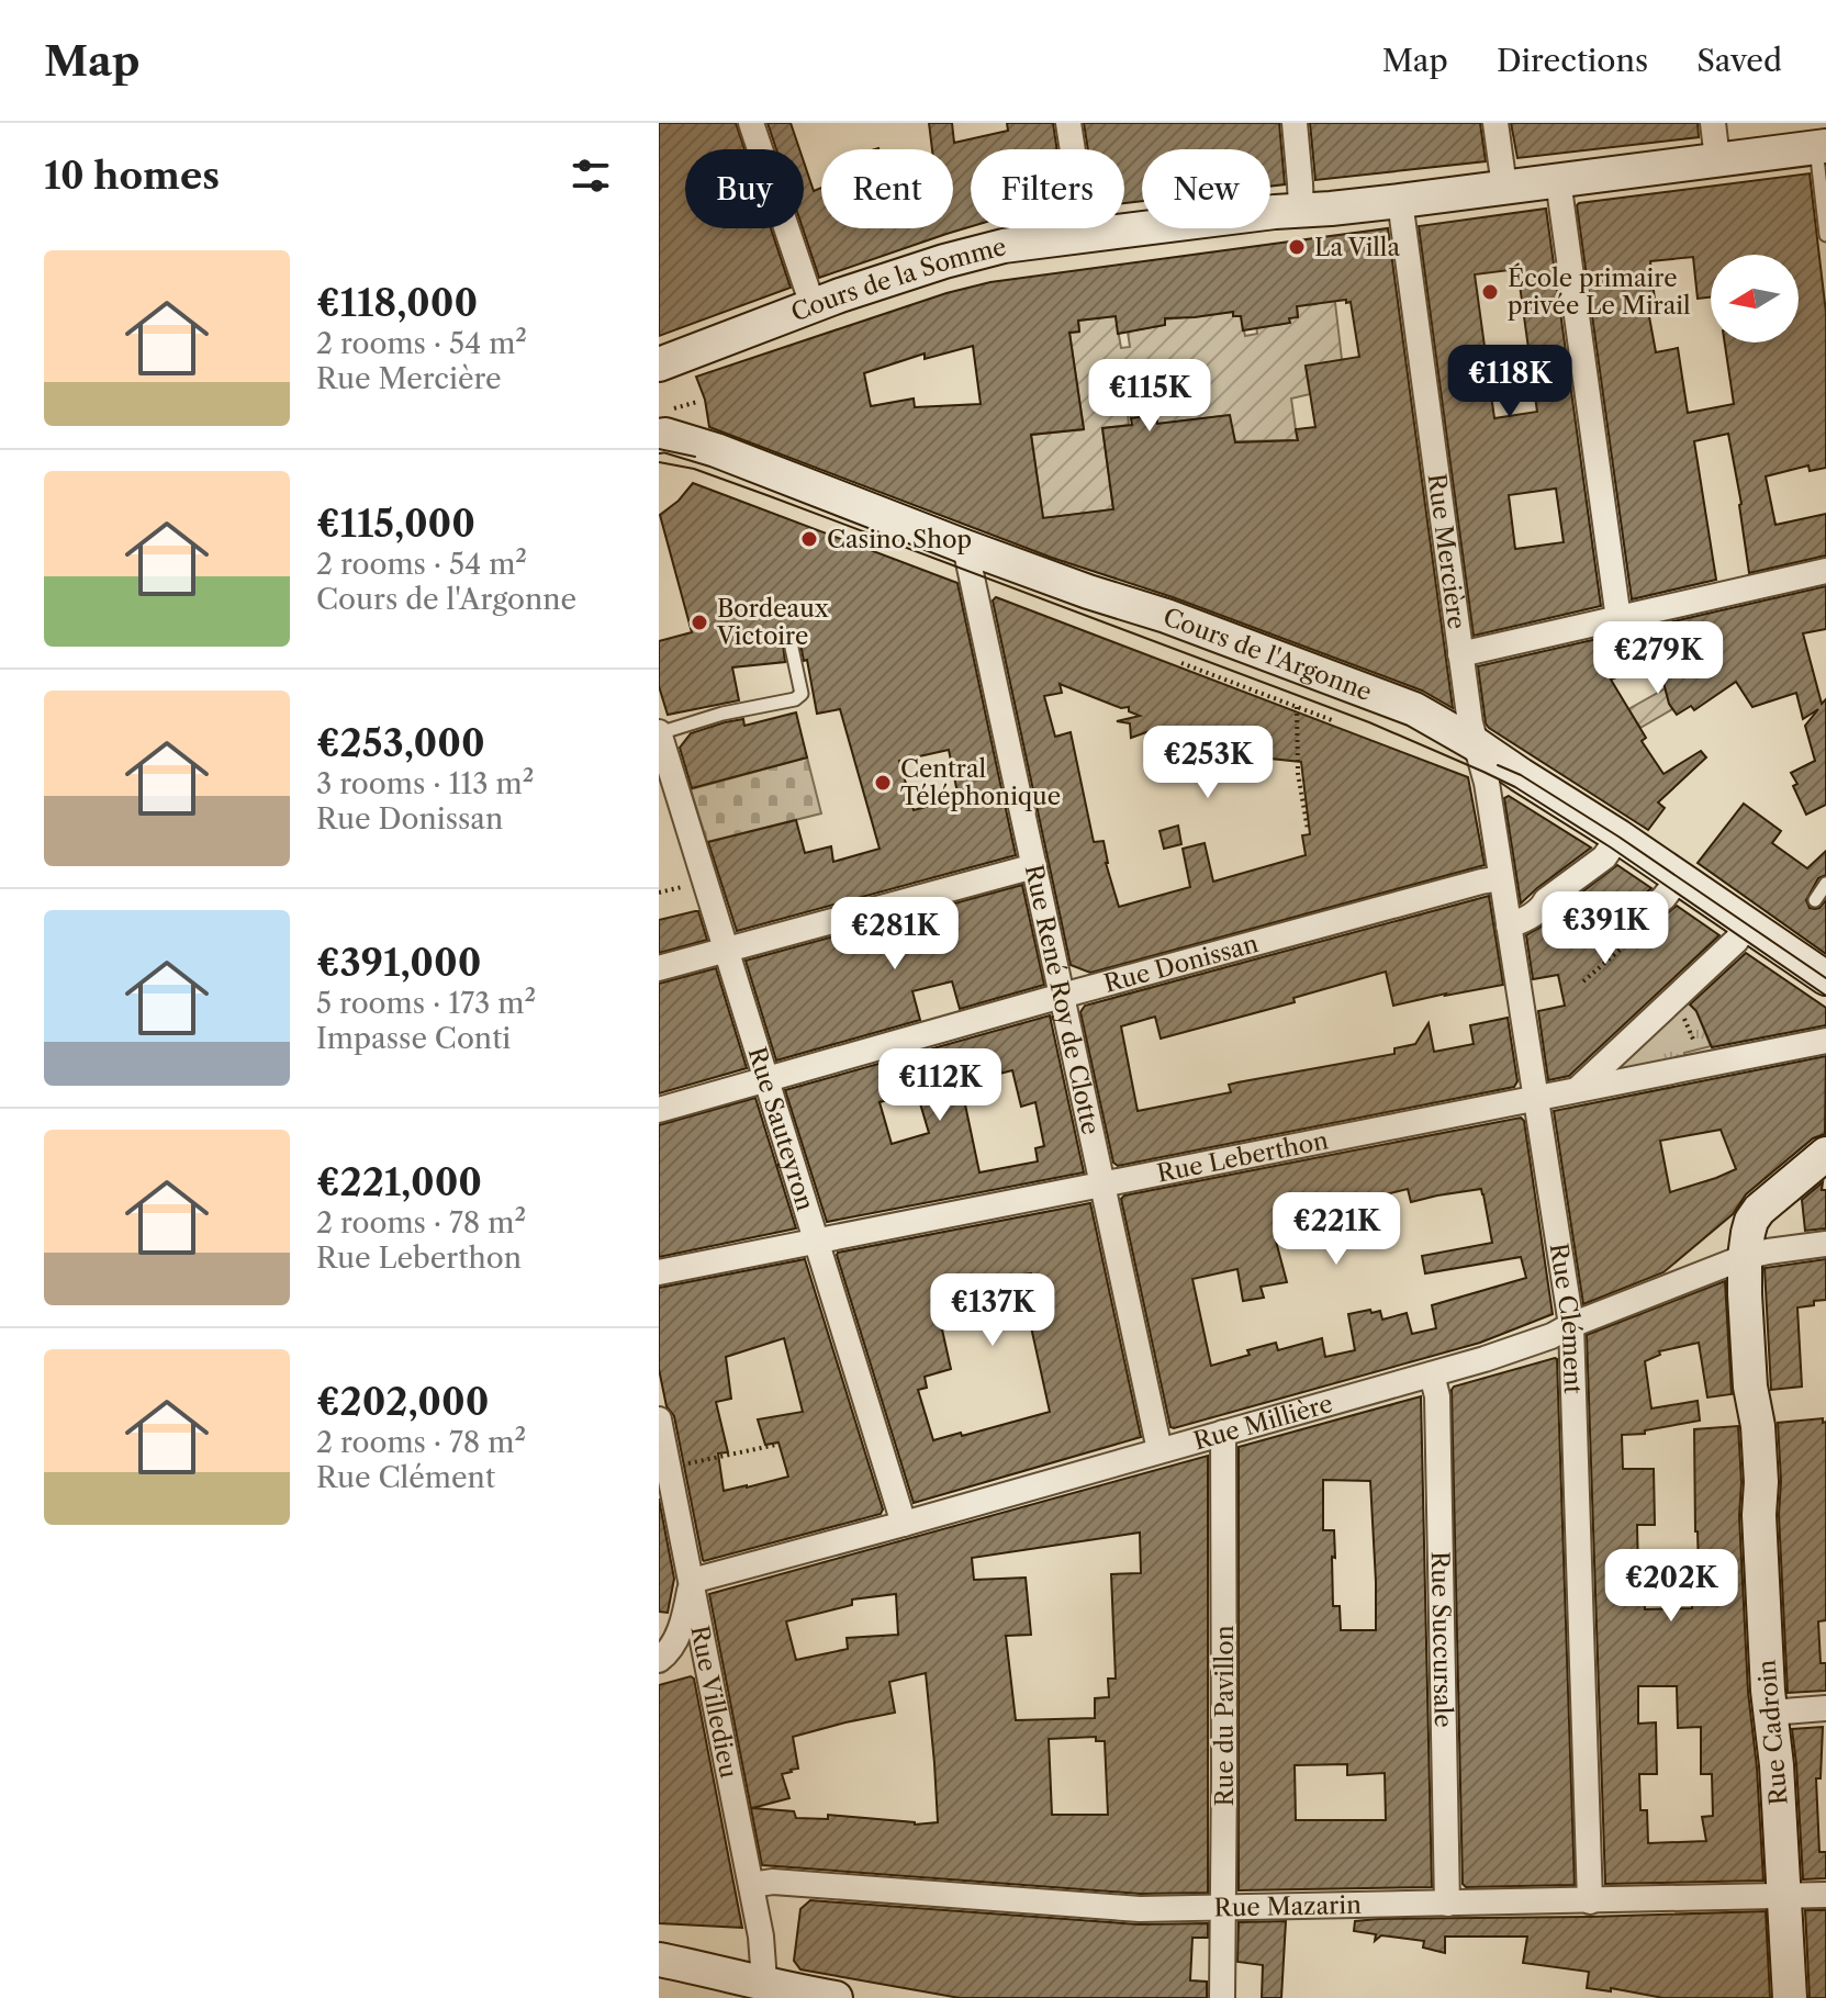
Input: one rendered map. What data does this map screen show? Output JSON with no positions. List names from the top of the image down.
{
  "streets": {
    "street": [
      "Cours de la Somme",
      "Rue Mercière",
      "Cours de l'Argonne",
      "Rue Donissan",
      "Rue René Roy de Clotte",
      "Rue Sauteyron",
      "Rue Leberthon",
      "Rue Clément",
      "Rue Millière",
      "Rue Succursale",
      "Rue Villedieu",
      "Rue du Pavillon",
      "Rue Cadroin",
      "Rue Mazarin"
    ]
  },
  "crossings": [
    ["Cours de la Somme", "Rue Mercière"],
    ["Rue Mercière", "Cours de l'Argonne"],
    ["Rue Mercière", "Rue Clément"],
    ["Cours de l'Argonne", "Rue René Roy de Clotte"],
    ["Cours de l'Argonne", "Rue Clément"],
    ["Rue Donissan", "Rue René Roy de Clotte"],
    ["Rue Donissan", "Rue Sauteyron"],
    ["Rue Donissan", "Rue Clément"],
    ["Rue René Roy de Clotte", "Rue Leberthon"],
    ["Rue René Roy de Clotte", "Rue Millière"],
    ["Rue Sauteyron", "Rue Leberthon"],
    ["Rue Sauteyron", "Rue Millière"],
    ["Rue Leberthon", "Rue Clément"],
    ["Rue Clément", "Rue Millière"],
    ["Rue Clément", "Rue Mazarin"],
    ["Rue Millière", "Rue Succursale"],
    ["Rue Millière", "Rue Villedieu"],
    ["Rue Millière", "Rue du Pavillon"],
    ["Rue Millière", "Rue Cadroin"],
    ["Rue Succursale", "Rue Mazarin"],
    ["Rue Villedieu", "Rue Mazarin"],
    ["Rue du Pavillon", "Rue Mazarin"],
    ["Rue Cadroin", "Rue Mazarin"]
  ],
  "places": [
    "La Villa",
    "École primaire privée Le Mirail",
    "Casino Shop",
    "Bordeaux Victoire",
    "Central Téléphonique"
  ],
  "north": "left",
  "page": {
    "header": "Map",
    "nav": ["Map", "Directions", "Saved"],
    "heading": "10 homes",
    "chip": [
      "Buy",
      "Rent",
      "Filters",
      "New"
    ],
    "list": [
      {
        "name": "€118,000",
        "note": "2 rooms · 54 m² · Rue Mercière"
      },
      {
        "name": "€115,000",
        "note": "2 rooms · 54 m² · Cours de l'Argonne"
      },
      {
        "name": "€253,000",
        "note": "3 rooms · 113 m² · Rue Donissan"
      },
      {
        "name": "€391,000",
        "note": "5 rooms · 173 m² · Impasse Conti"
      },
      {
        "name": "€221,000",
        "note": "2 rooms · 78 m² · Rue Leberthon"
      },
      {
        "name": "€202,000",
        "note": "2 rooms · 78 m² · Rue Clément"
      }
    ],
    "price": [
      "€118K",
      "€115K",
      "€279K",
      "€253K",
      "€391K",
      "€281K",
      "€112K",
      "€221K",
      "€137K",
      "€202K"
    ]
  }
}
